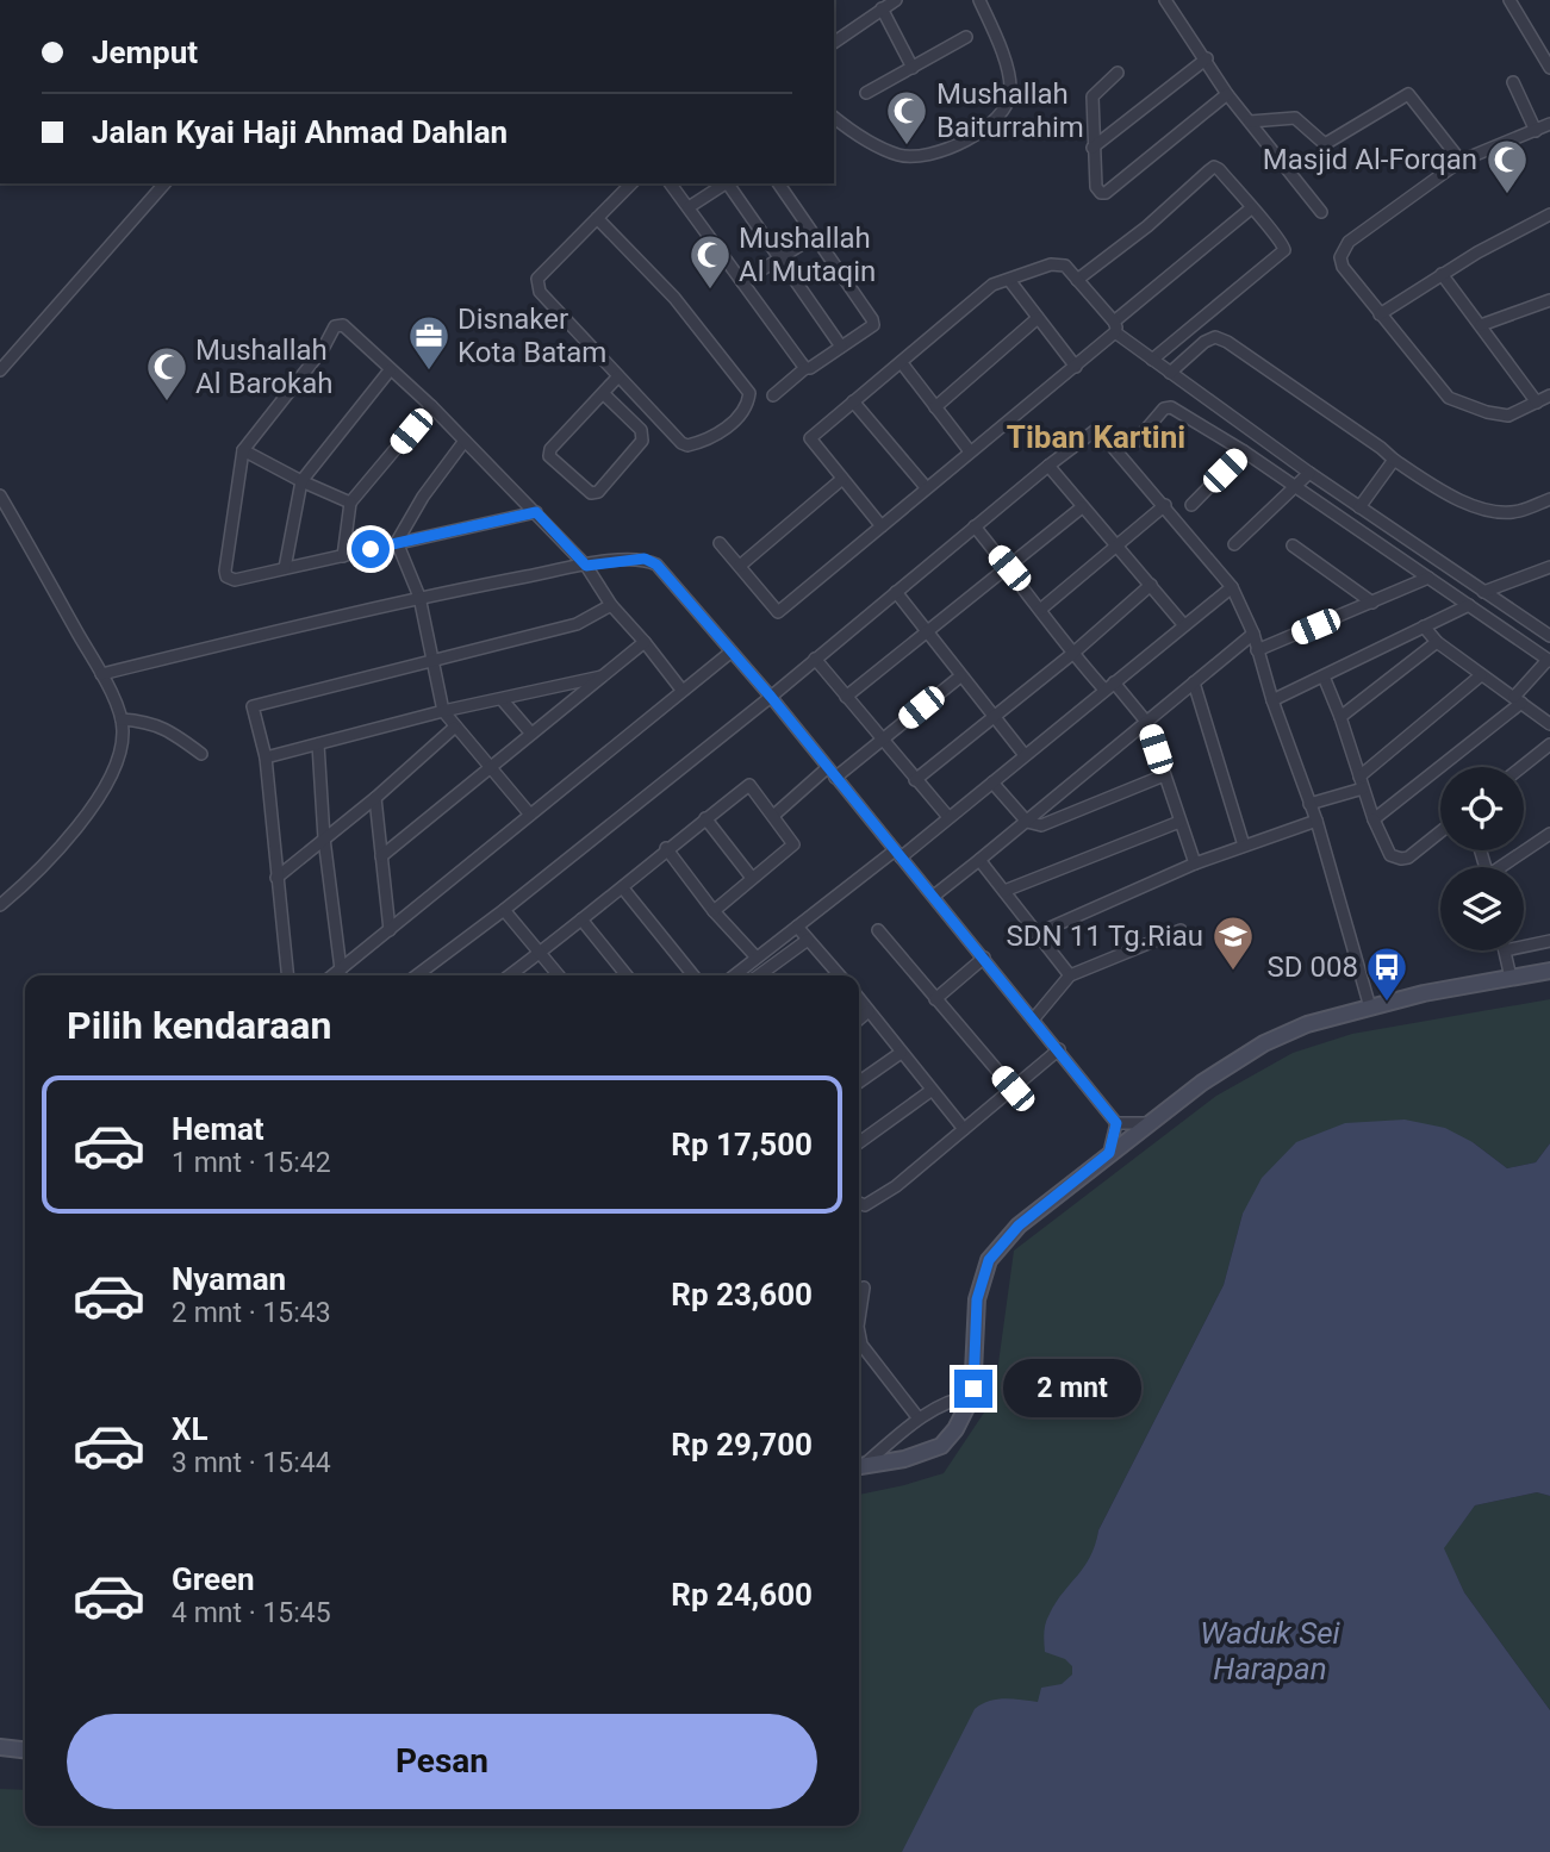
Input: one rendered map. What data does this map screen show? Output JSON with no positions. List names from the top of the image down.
{
  "districts": ["Tiban Kartini"],
  "water": ["Waduk Sei Harapan"],
  "places": {
    "mosque": [
      "Mushallah Baiturrahim",
      "Masjid Al-Forqan",
      "Mushallah Al Mutaqin",
      "Mushallah Al Barokah"
    ],
    "office": ["Disnaker Kota Batam"],
    "school or university": ["SDN 11 Tg.Riau"],
    "bus stop": ["SD 008"]
  },
  "page": {
    "banner": ["Jemput", "Jalan Kyai Haji Ahmad Dahlan"],
    "heading": "Pilih kendaraan",
    "list": [
      {
        "name": "Hemat",
        "note": "1 mnt · 15:42",
        "value": "Rp 17,500"
      },
      {
        "name": "Nyaman",
        "note": "2 mnt · 15:43",
        "value": "Rp 23,600"
      },
      {
        "name": "XL",
        "note": "3 mnt · 15:44",
        "value": "Rp 29,700"
      },
      {
        "name": "Green",
        "note": "4 mnt · 15:45",
        "value": "Rp 24,600"
      }
    ],
    "bubble": "2 mnt",
    "buttons": "Pesan"
  }
}
